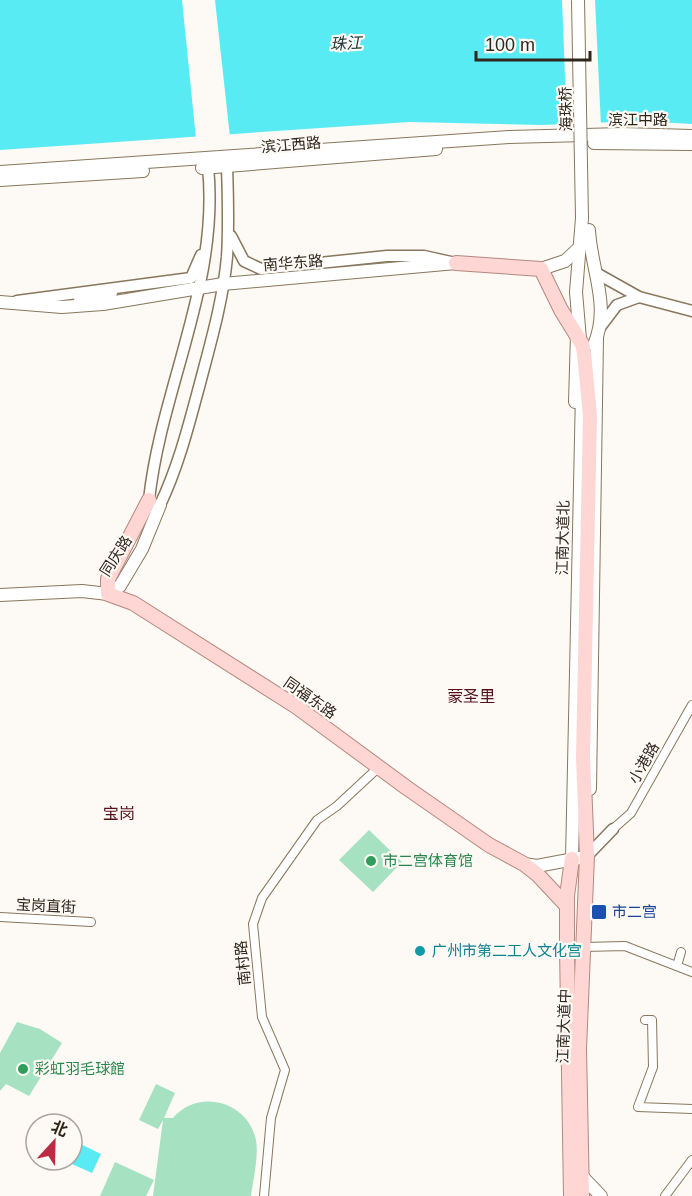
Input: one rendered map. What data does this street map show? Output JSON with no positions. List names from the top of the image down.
{
  "streets": {
    "main road": [
      "海珠桥",
      "滨江中路",
      "滨江西路",
      "南华东路",
      "江南大道北",
      "同庆路",
      "同福东路",
      "江南大道中"
    ],
    "street": ["小港路", "宝岗直街", "南村路"]
  },
  "crossings": [
    ["海珠桥", "江南大道北"],
    ["滨江中路", "滨江西路"],
    ["南华东路", "江南大道北"],
    ["江南大道北", "江南大道中"],
    ["同庆路", "同福东路"],
    ["同福东路", "南村路"],
    ["同福东路", "江南大道中"]
  ],
  "districts": ["蒙圣里", "宝岗"],
  "water": ["珠江"],
  "places": {
    "other": ["市二宫体育馆", "广州市第二工人文化宫", "彩虹羽毛球館"],
    "transit": ["市二宫"]
  },
  "scale_bar": "100 m",
  "north": "top"
}
